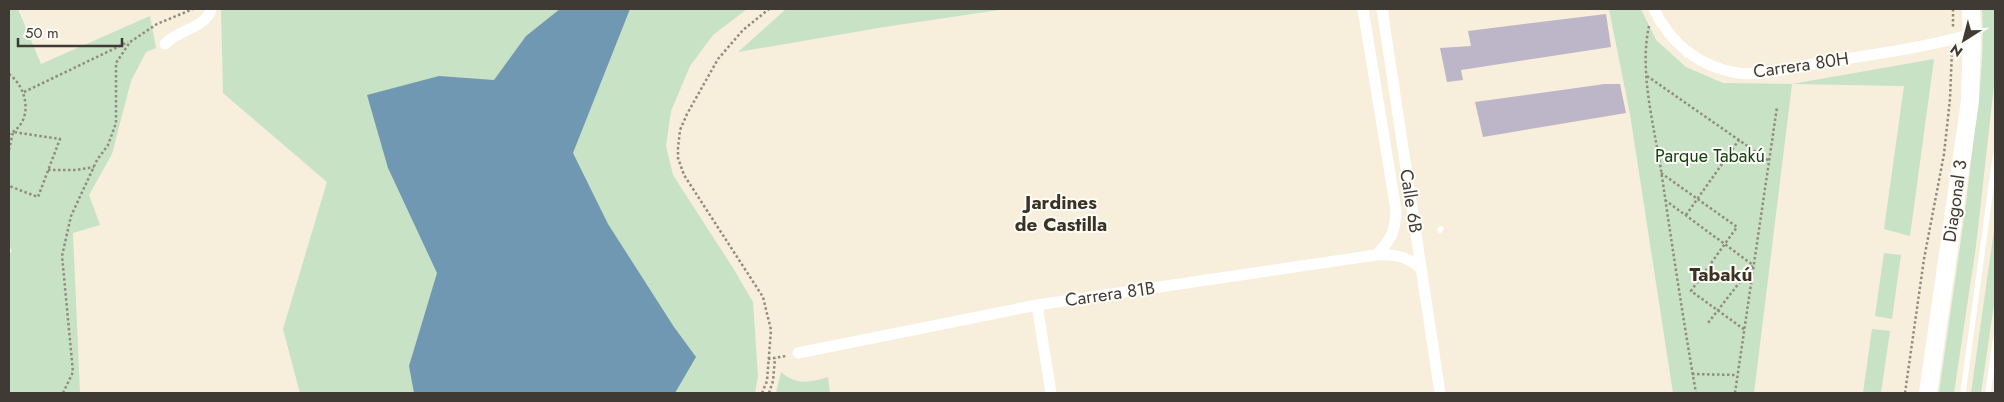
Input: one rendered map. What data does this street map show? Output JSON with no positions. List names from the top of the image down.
{
  "streets": {
    "highway": ["Diagonal 3"],
    "street": ["Carrera 80H", "Calle 6B", "Carrera 81B"]
  },
  "crossings": [
    ["Carrera 80H", "Diagonal 3"],
    ["Calle 6B", "Carrera 81B"]
  ],
  "districts": ["Jardines de Castilla", "Tabakú"],
  "parks": ["Parque Tabakú"],
  "scale_bar": "50 m",
  "north": "bottom left"
}
